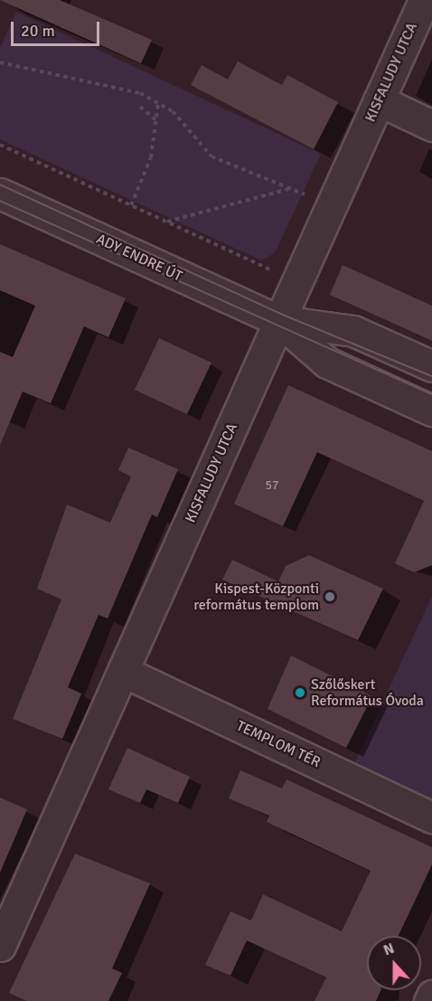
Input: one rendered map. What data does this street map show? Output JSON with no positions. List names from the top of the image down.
{
  "streets": {
    "street": ["KISFALUDY UTCA", "ADY ENDRE ÚT", "TEMPLOM TÉR"]
  },
  "crossings": [
    ["KISFALUDY UTCA", "ADY ENDRE ÚT"],
    ["KISFALUDY UTCA", "TEMPLOM TÉR"]
  ],
  "places": ["Kispest-Központi református templom", "Szőlőskert Református Óvoda"],
  "house_numbers": ["57"],
  "scale_bar": "20 m",
  "north": "top"
}
